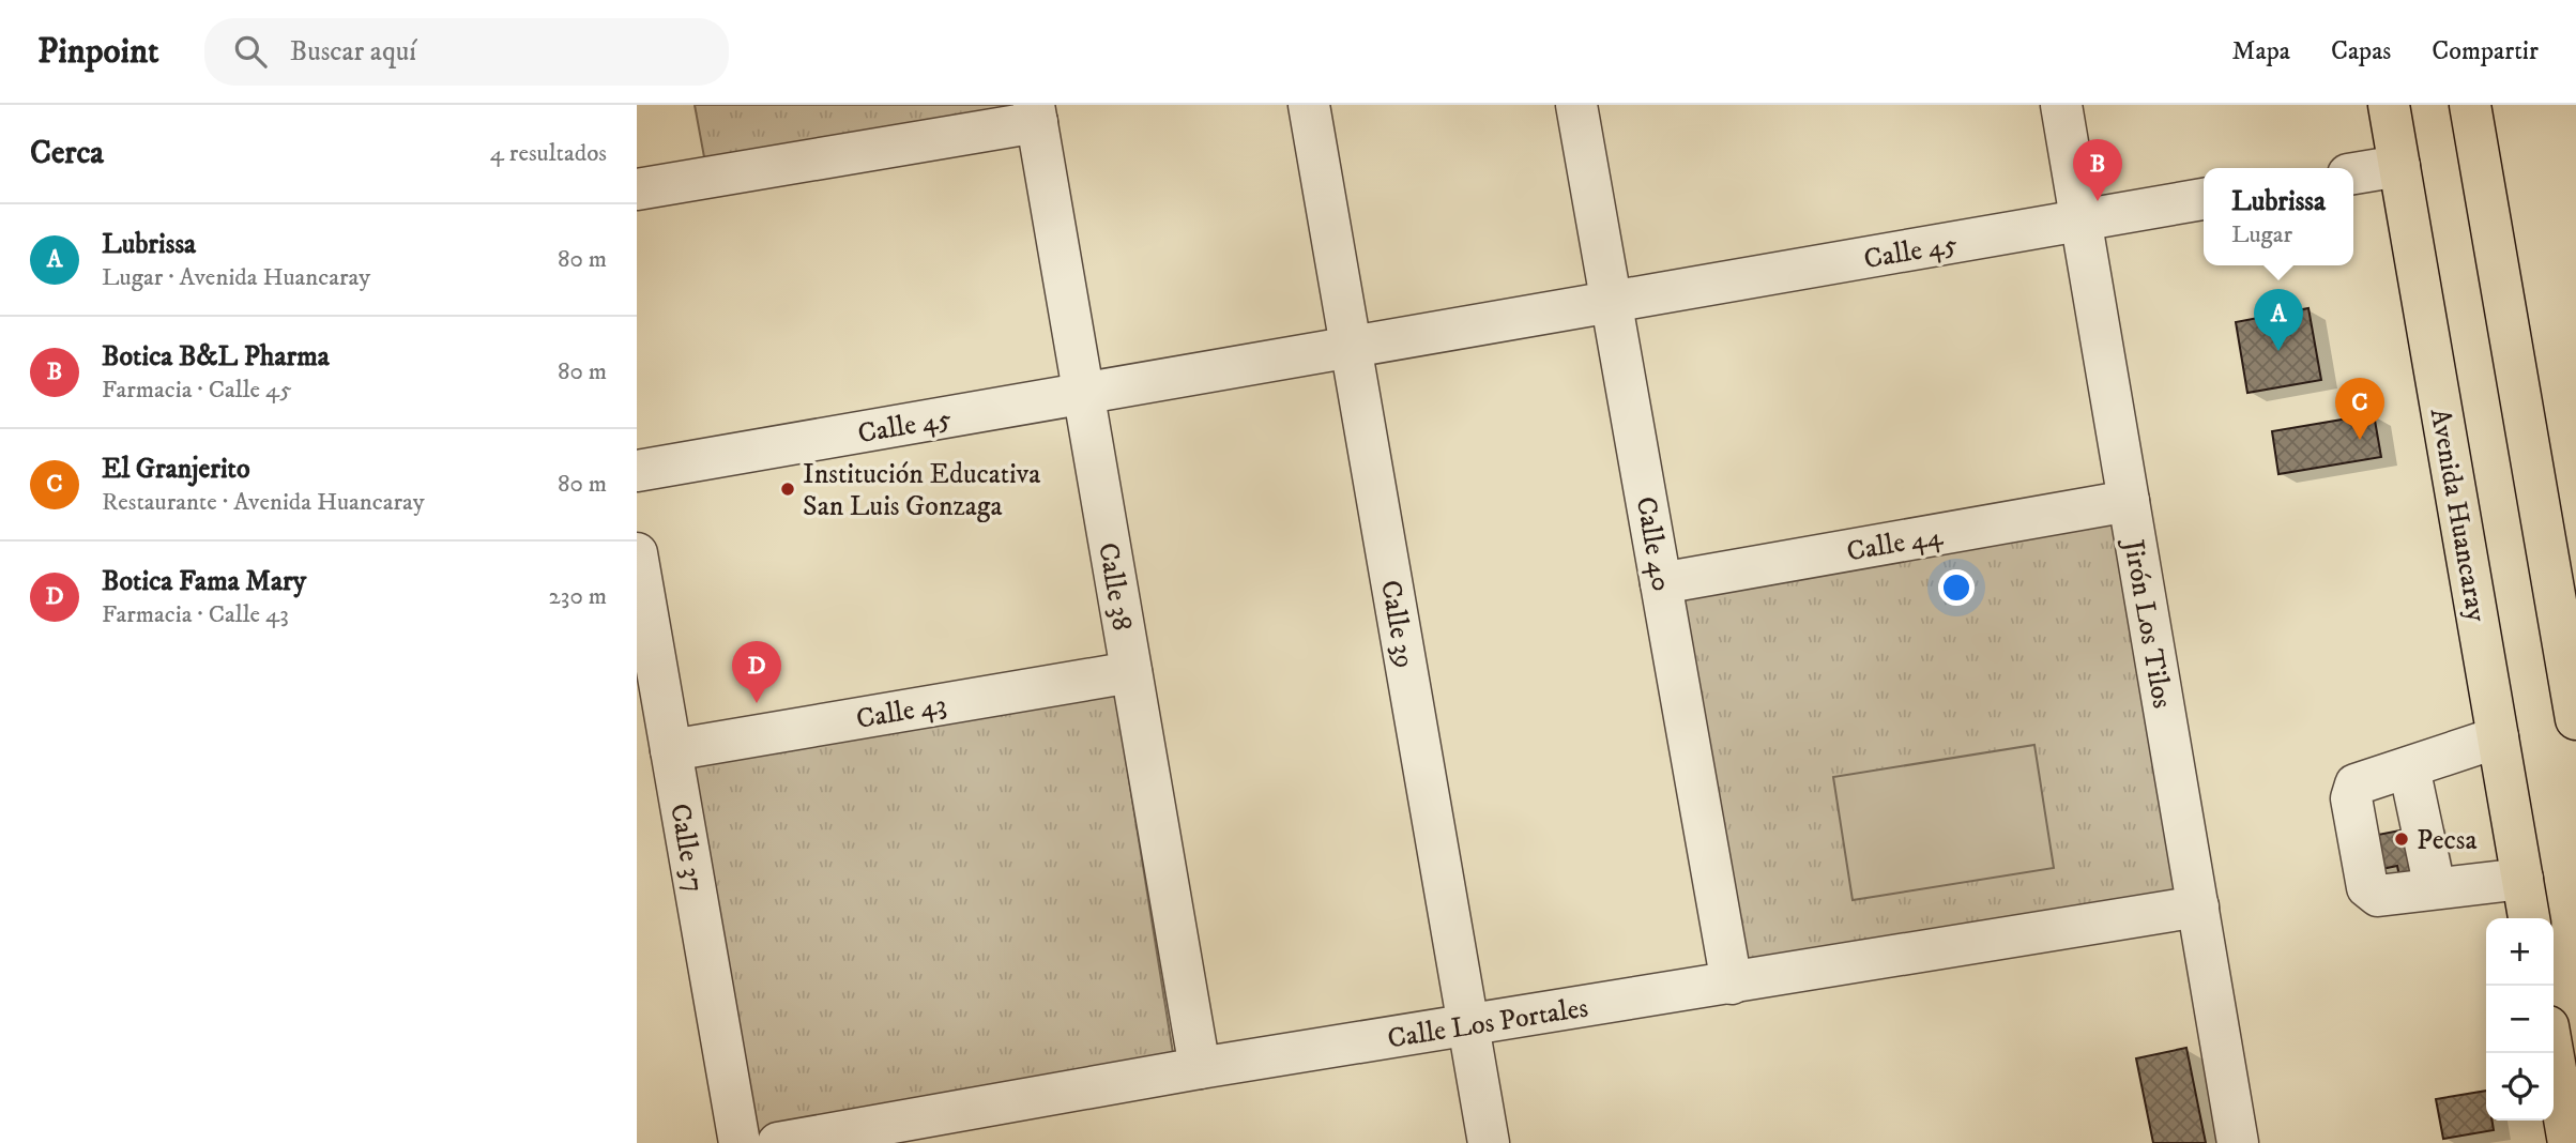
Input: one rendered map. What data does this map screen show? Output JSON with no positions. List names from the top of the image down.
{
  "streets": {
    "main road": ["Avenida Huancaray"],
    "street": [
      "Calle 45",
      "Calle 44",
      "Calle 40",
      "Calle 38",
      "Calle 39",
      "Jirón Los Tilos",
      "Calle 43",
      "Calle 37",
      "Calle Los Portales"
    ]
  },
  "crossings": [
    ["Calle 45", "Calle 40"],
    ["Calle 45", "Calle 38"],
    ["Calle 45", "Calle 39"],
    ["Calle 45", "Jirón Los Tilos"],
    ["Calle 44", "Calle 40"],
    ["Calle 44", "Jirón Los Tilos"],
    ["Calle 40", "Calle Los Portales"],
    ["Calle 38", "Calle 43"],
    ["Calle 38", "Calle Los Portales"],
    ["Calle 39", "Calle Los Portales"],
    ["Jirón Los Tilos", "Calle Los Portales"],
    ["Calle 43", "Calle 37"]
  ],
  "places": ["Institución Educativa San Luis Gonzaga", "Pecsa"],
  "page": {
    "header": "Pinpoint",
    "search": "Buscar aquí",
    "nav": ["Mapa", "Capas", "Compartir"],
    "heading": ["Cerca", "4 resultados"],
    "pins": [
      "B",
      "A",
      "C",
      "D"
    ],
    "popup": ["Lubrissa", "Lugar"],
    "list": [
      {
        "mark": "A",
        "name": "Lubrissa",
        "note": "Lugar · Avenida Huancaray",
        "value": "80 m"
      },
      {
        "mark": "B",
        "name": "Botica B&L Pharma",
        "note": "Farmacia · Calle 45",
        "value": "80 m"
      },
      {
        "mark": "C",
        "name": "El Granjerito",
        "note": "Restaurante · Avenida Huancaray",
        "value": "80 m"
      },
      {
        "mark": "D",
        "name": "Botica Fama Mary",
        "note": "Farmacia · Calle 43",
        "value": "230 m"
      }
    ],
    "map_buttons": ["+", "−"]
  }
}
